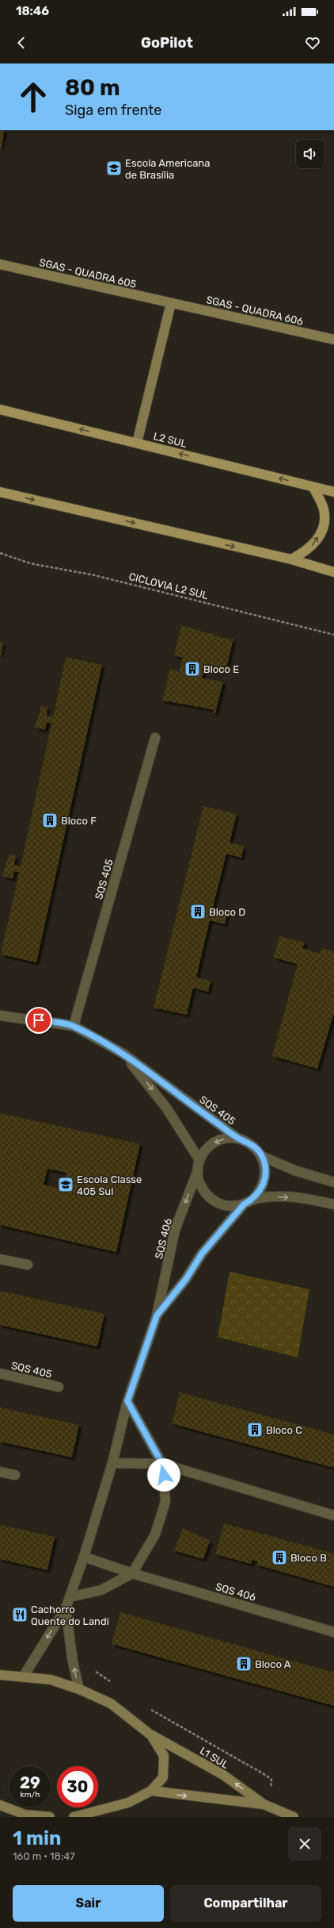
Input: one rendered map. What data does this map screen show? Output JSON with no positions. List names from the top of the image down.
{
  "streets": {
    "main road": ["L2 SUL"],
    "street": [
      "SGAS - QUADRA 605",
      "SGAS - QUADRA 606",
      "SQS 405",
      "SQS 406",
      "L1 SUL"
    ],
    "path": ["CICLOVIA L2 SUL"]
  },
  "crossings": [
    ["SGAS - QUADRA 605", "SGAS - QUADRA 606"],
    ["SQS 405", "SQS 406"]
  ],
  "places": {
    "school or university": ["Escola Americana de Brasília", "Escola Classe 405 Sul"],
    "building": [
      "Bloco E",
      "Bloco F",
      "Bloco D",
      "Bloco C",
      "Bloco B",
      "Bloco A"
    ],
    "restaurant": ["Cachorro Quente do Landi"]
  },
  "page": {
    "status": "18:46",
    "header": "GoPilot",
    "turn": ["80 m", "Siga em frente"],
    "speed": "29 km/h",
    "limit": "30",
    "heading": ["1 min", "160 m · 18:47"],
    "buttons": ["Sair", "Compartilhar"]
  }
}
